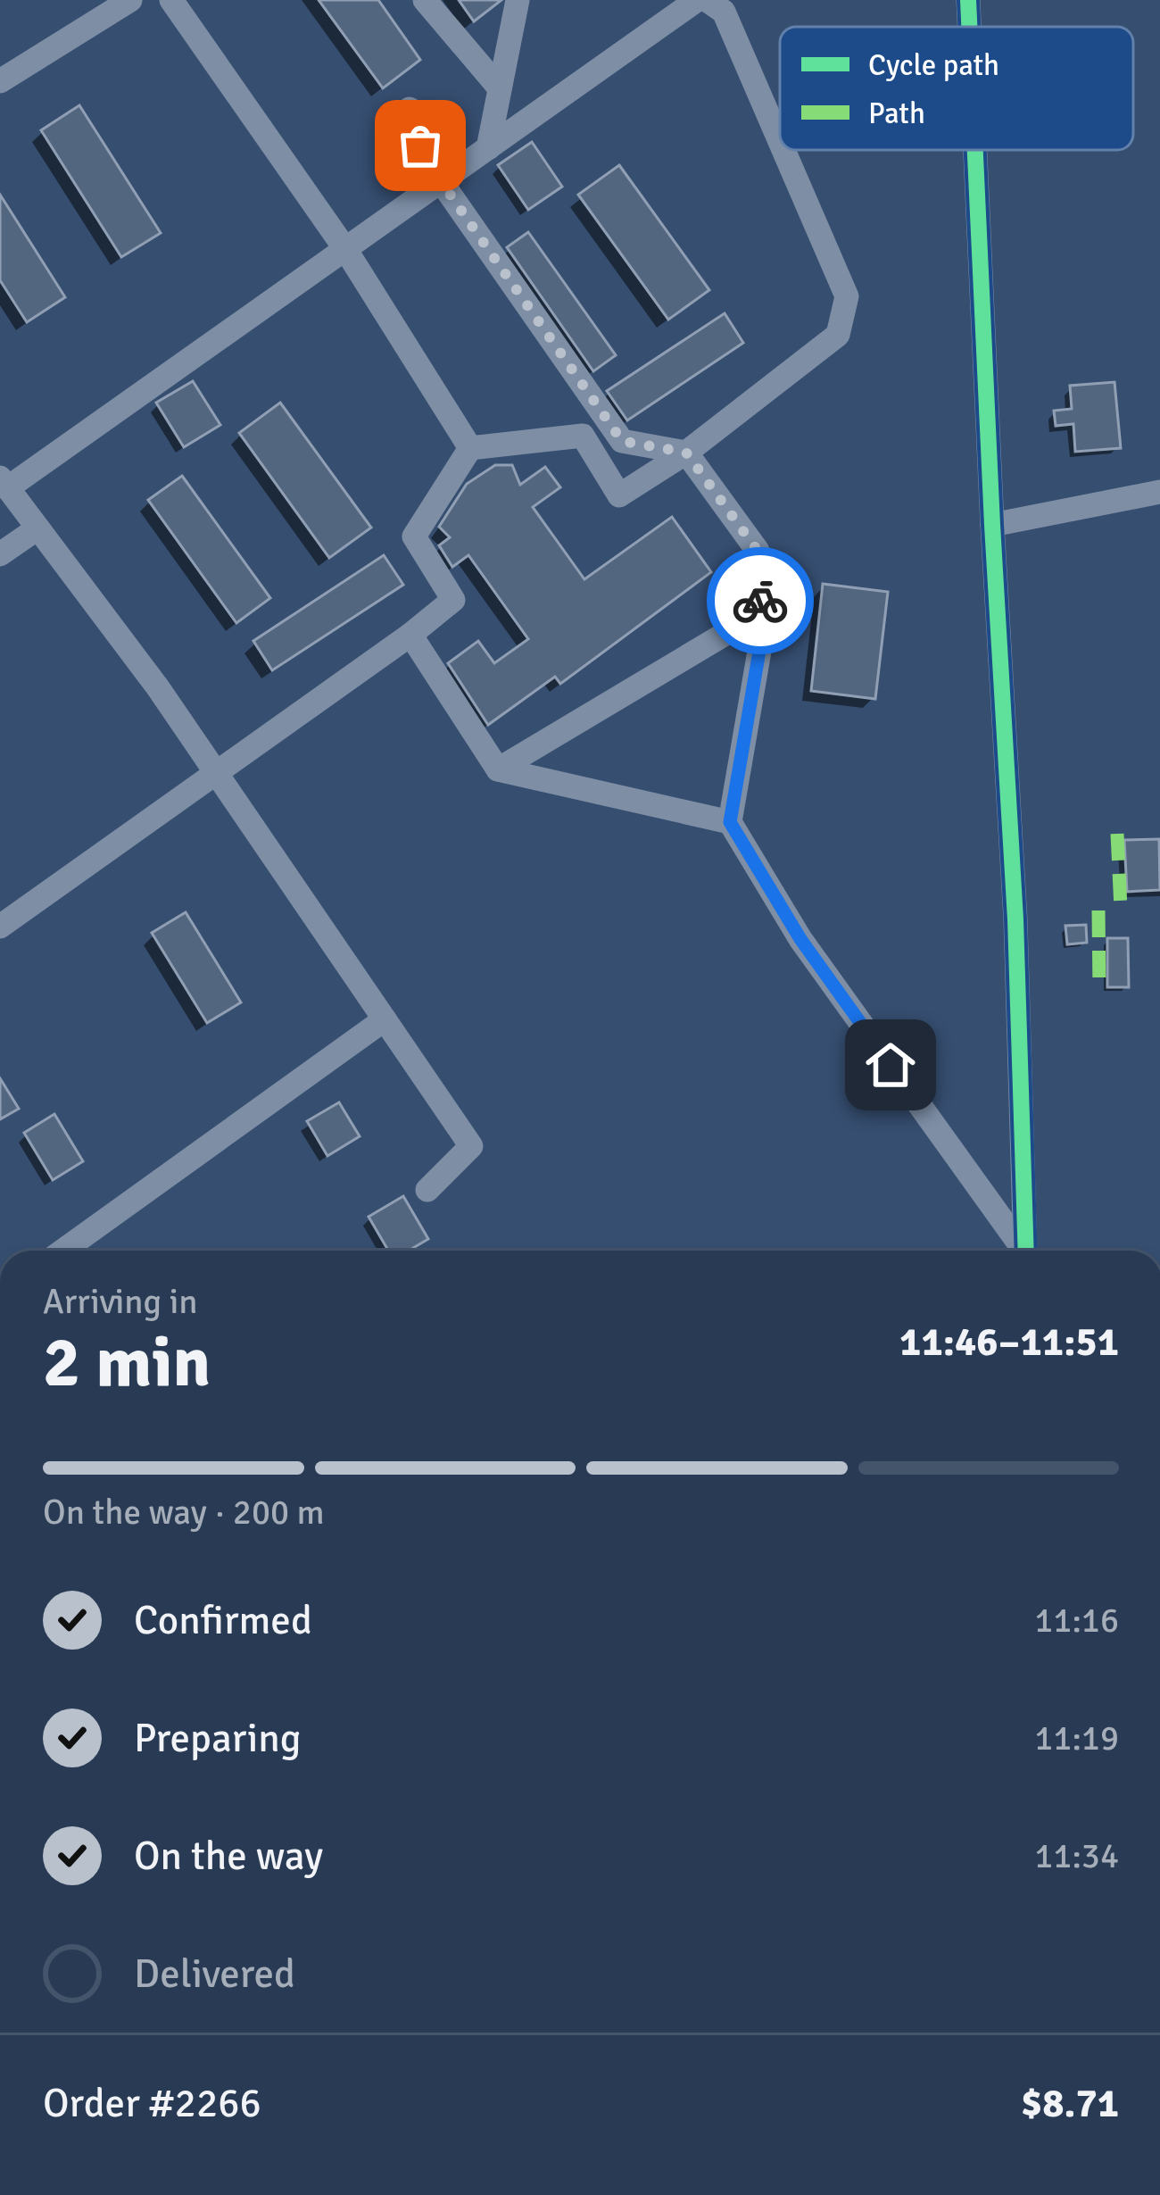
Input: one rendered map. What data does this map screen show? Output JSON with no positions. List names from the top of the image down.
{
  "legend": ["Cycle path", "Path"],
  "page": {
    "heading": ["2 min", "Arriving in", "11:46–11:51"],
    "panel": ["Order #2266", "$8.71"],
    "bar": "On the way · 200 m",
    "list": [
      ["Confirmed", "11:16"],
      ["Preparing", "11:19"],
      ["On the way", "11:34"],
      "Delivered"
    ]
  }
}
